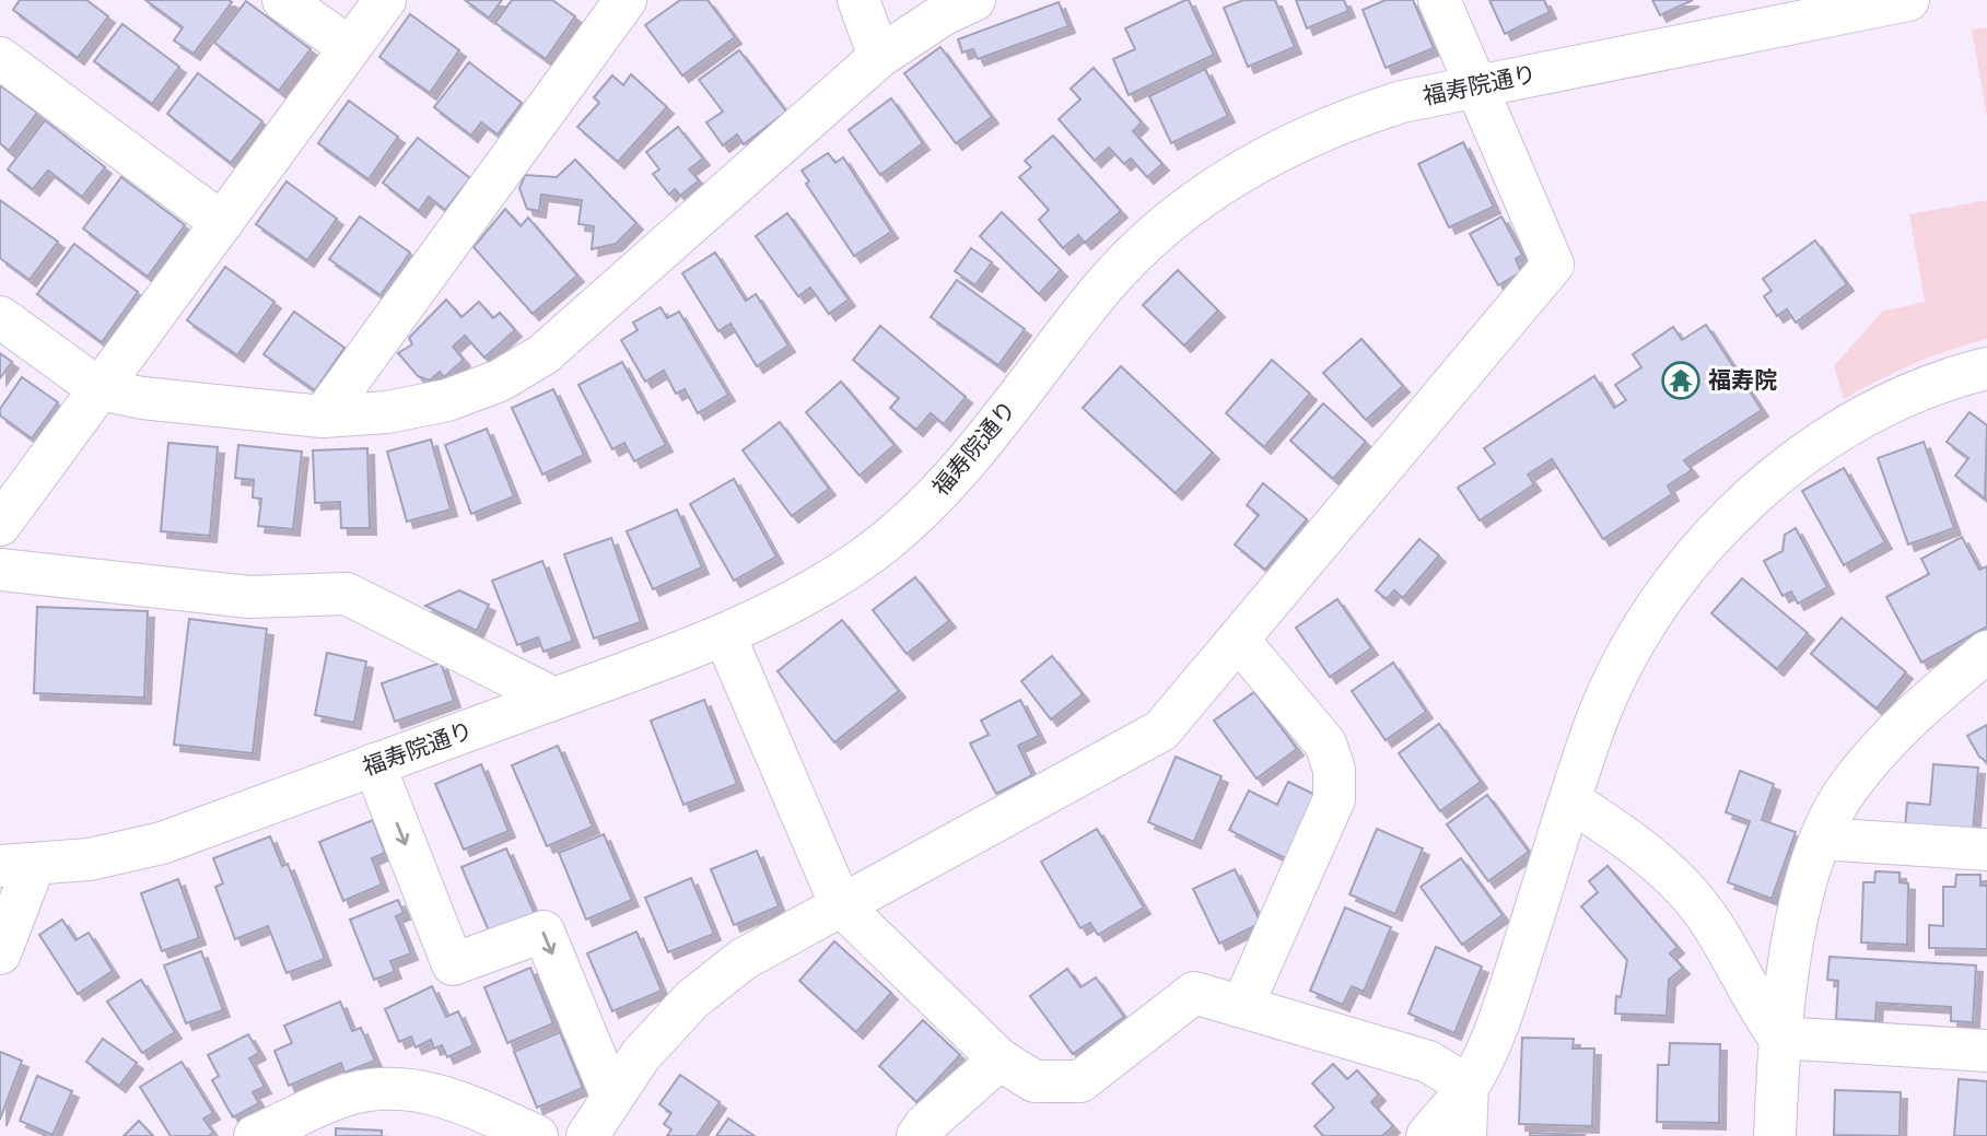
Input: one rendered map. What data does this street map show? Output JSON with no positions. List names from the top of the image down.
{
  "streets": {
    "street": ["福寿院通り"]
  },
  "places": {
    "temple": ["福寿院"]
  }
}
